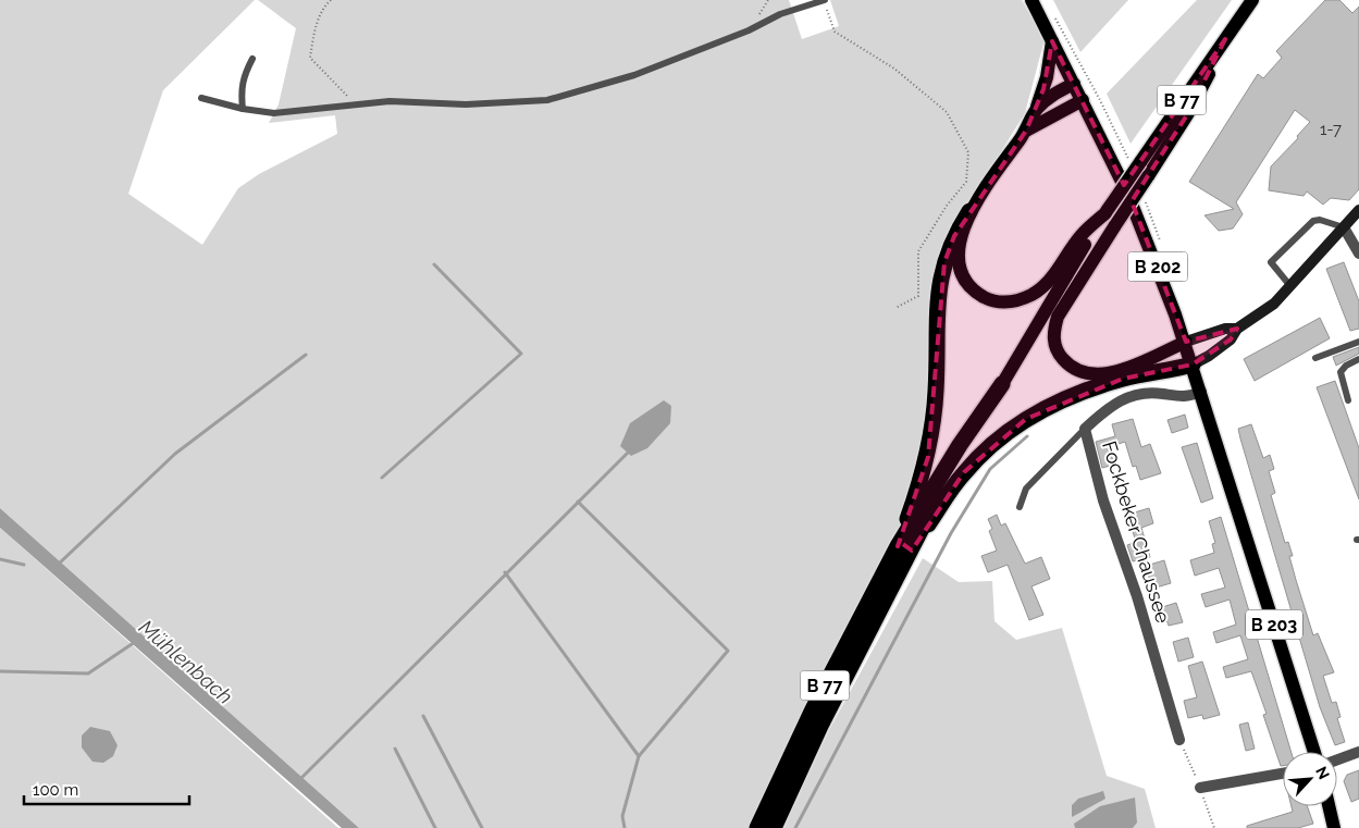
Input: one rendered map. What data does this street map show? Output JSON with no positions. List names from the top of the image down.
{
  "streets": {
    "highway": ["B 77"],
    "main road": ["B 202", "B 203"],
    "street": ["Fockbeker Chaussee"]
  },
  "crossings": [
    ["B 202", "B 203"],
    ["Fockbeker Chaussee", "B 203"]
  ],
  "water": ["Mühlenbach"],
  "house_numbers": ["1-7"],
  "scale_bar": "100 m",
  "north": "top right"
}
